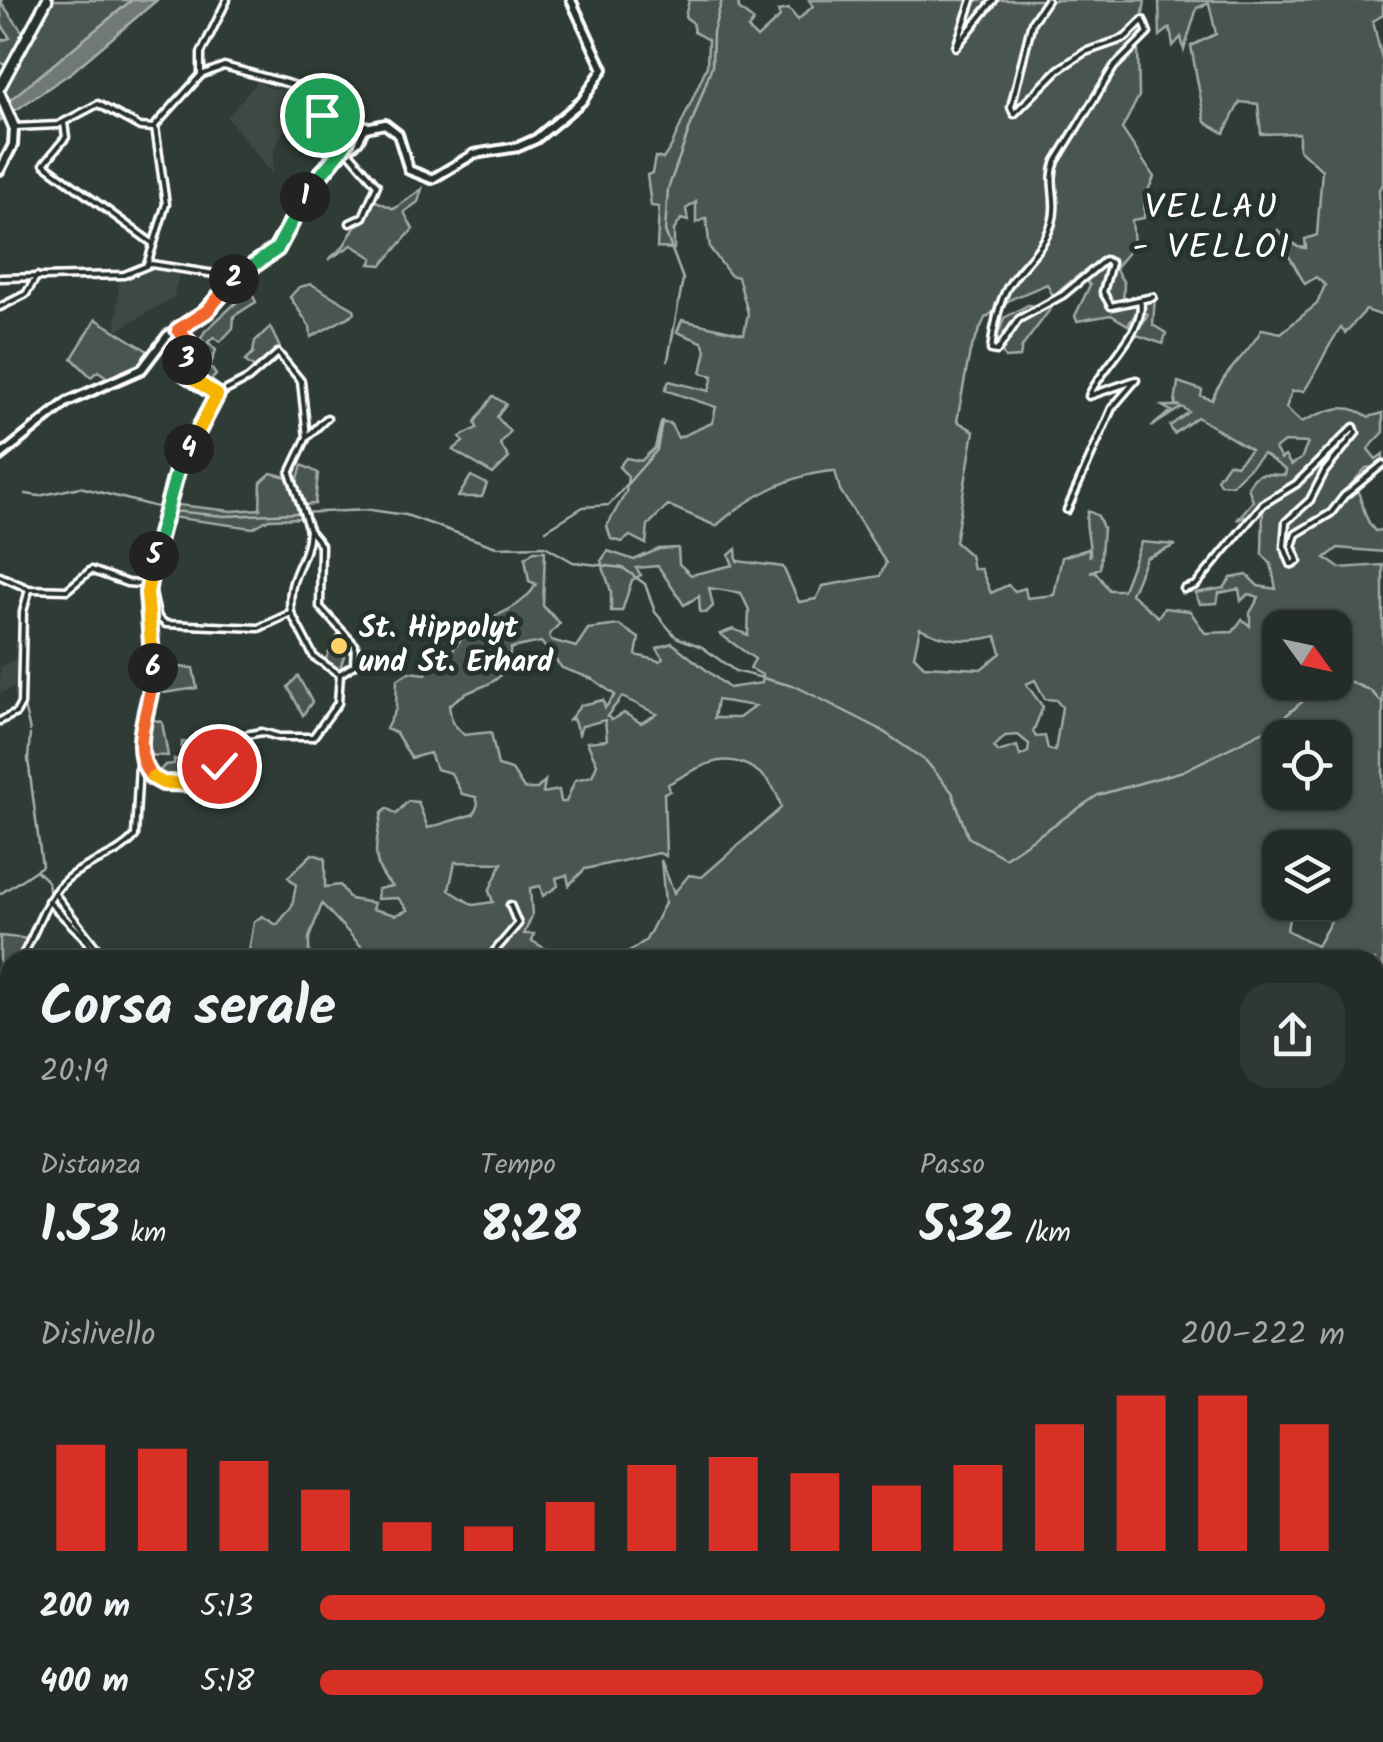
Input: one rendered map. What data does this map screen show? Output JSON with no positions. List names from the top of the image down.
{
  "districts": ["VELLAU - VELLOI"],
  "places": ["St. Hippolyt und St. Erhard"],
  "north": "bottom right",
  "page": {
    "pins": [
      "1",
      "2",
      "3",
      "4",
      "5",
      "6"
    ],
    "heading": ["Corsa serale", "20:19"],
    "stats": [
      ["Distanza", "1.53 km"],
      ["Tempo", "8:28"],
      ["Passo", "5:32 /km"]
    ],
    "chart": ["Dislivello", "200–222 m"],
    "list": [
      {
        "name": "200 m",
        "note": "5:13"
      },
      {
        "name": "400 m",
        "note": "5:18"
      }
    ]
  }
}
